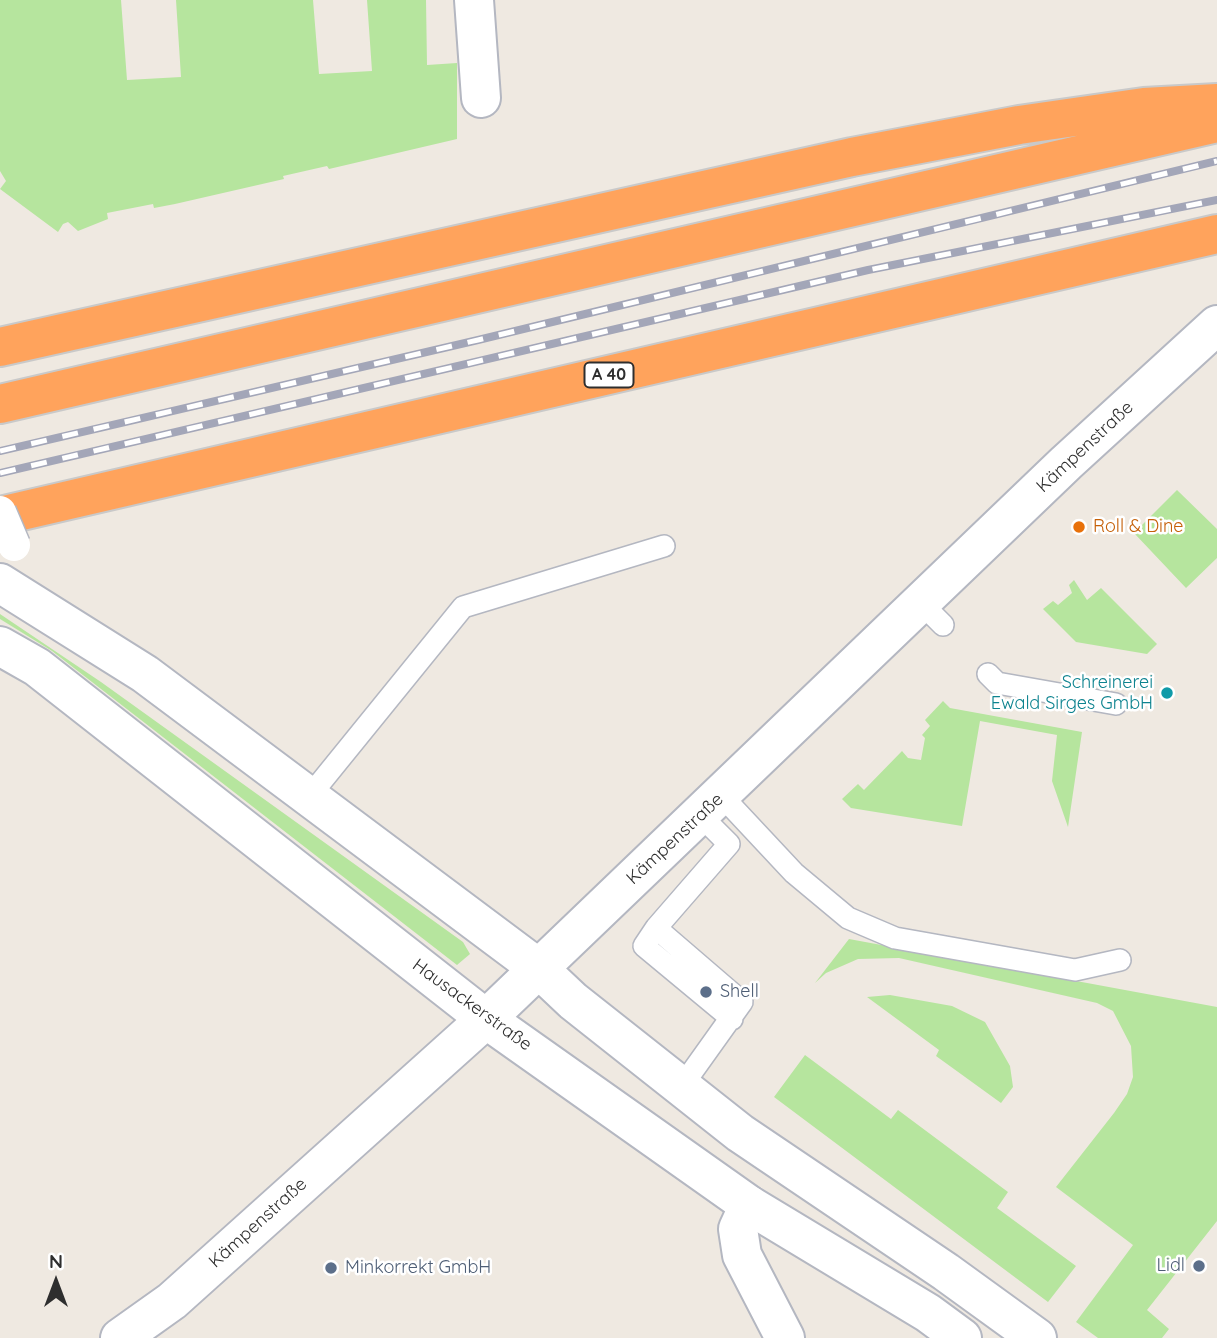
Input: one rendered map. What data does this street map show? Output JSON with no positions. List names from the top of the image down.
{
  "streets": {
    "highway": ["A 40"],
    "main road": ["Kämpenstraße", "Hausackerstraße"]
  },
  "crossings": [
    ["Kämpenstraße", "Hausackerstraße"]
  ],
  "places": [
    "Roll & Dine",
    "Schreinerei Ewald Sirges GmbH",
    "Shell",
    "Lidl",
    "Minkorrekt GmbH"
  ],
  "north": "top"
}
